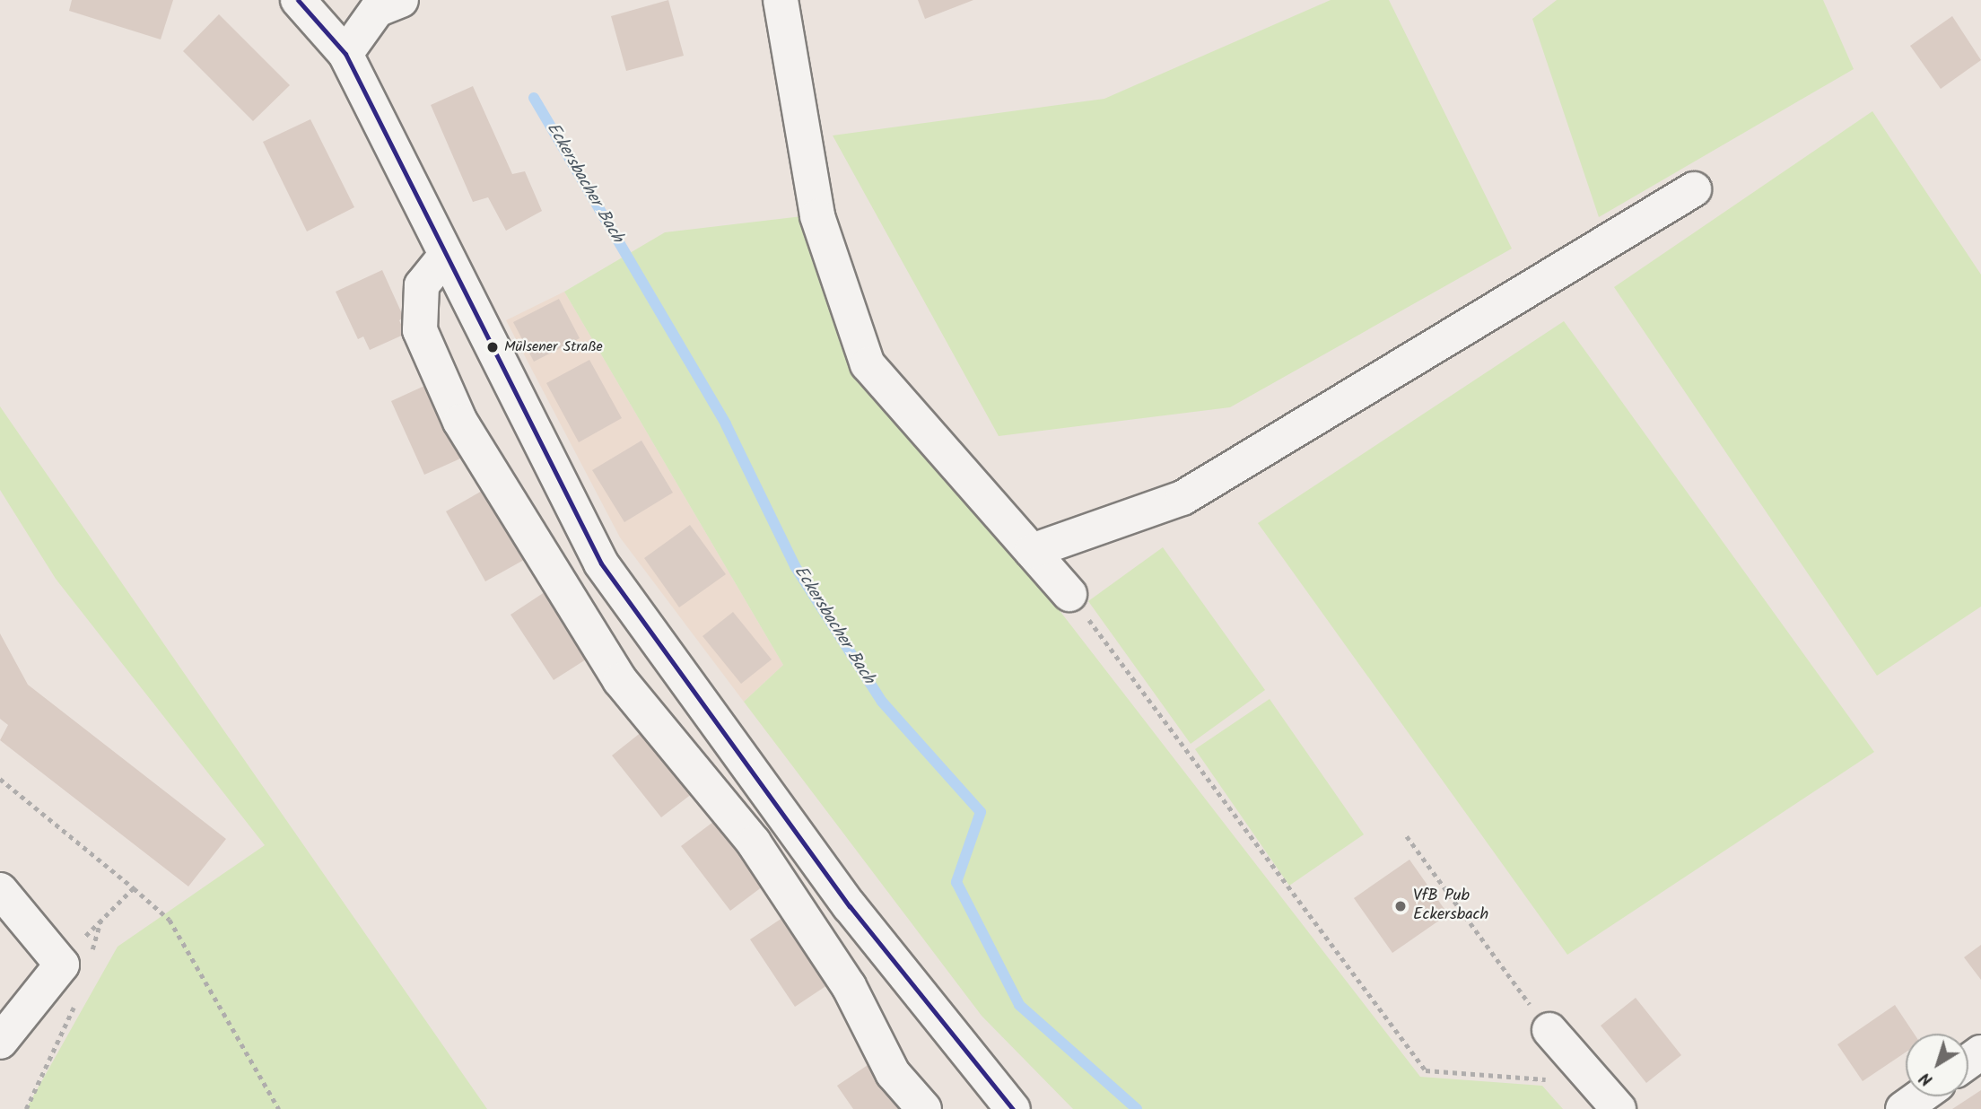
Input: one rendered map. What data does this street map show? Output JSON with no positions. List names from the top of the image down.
{
  "water": ["Eckersbacher Bach"],
  "places": ["Mülsener Straße", "VfB Pub Eckersbach"],
  "north": "bottom left"
}
